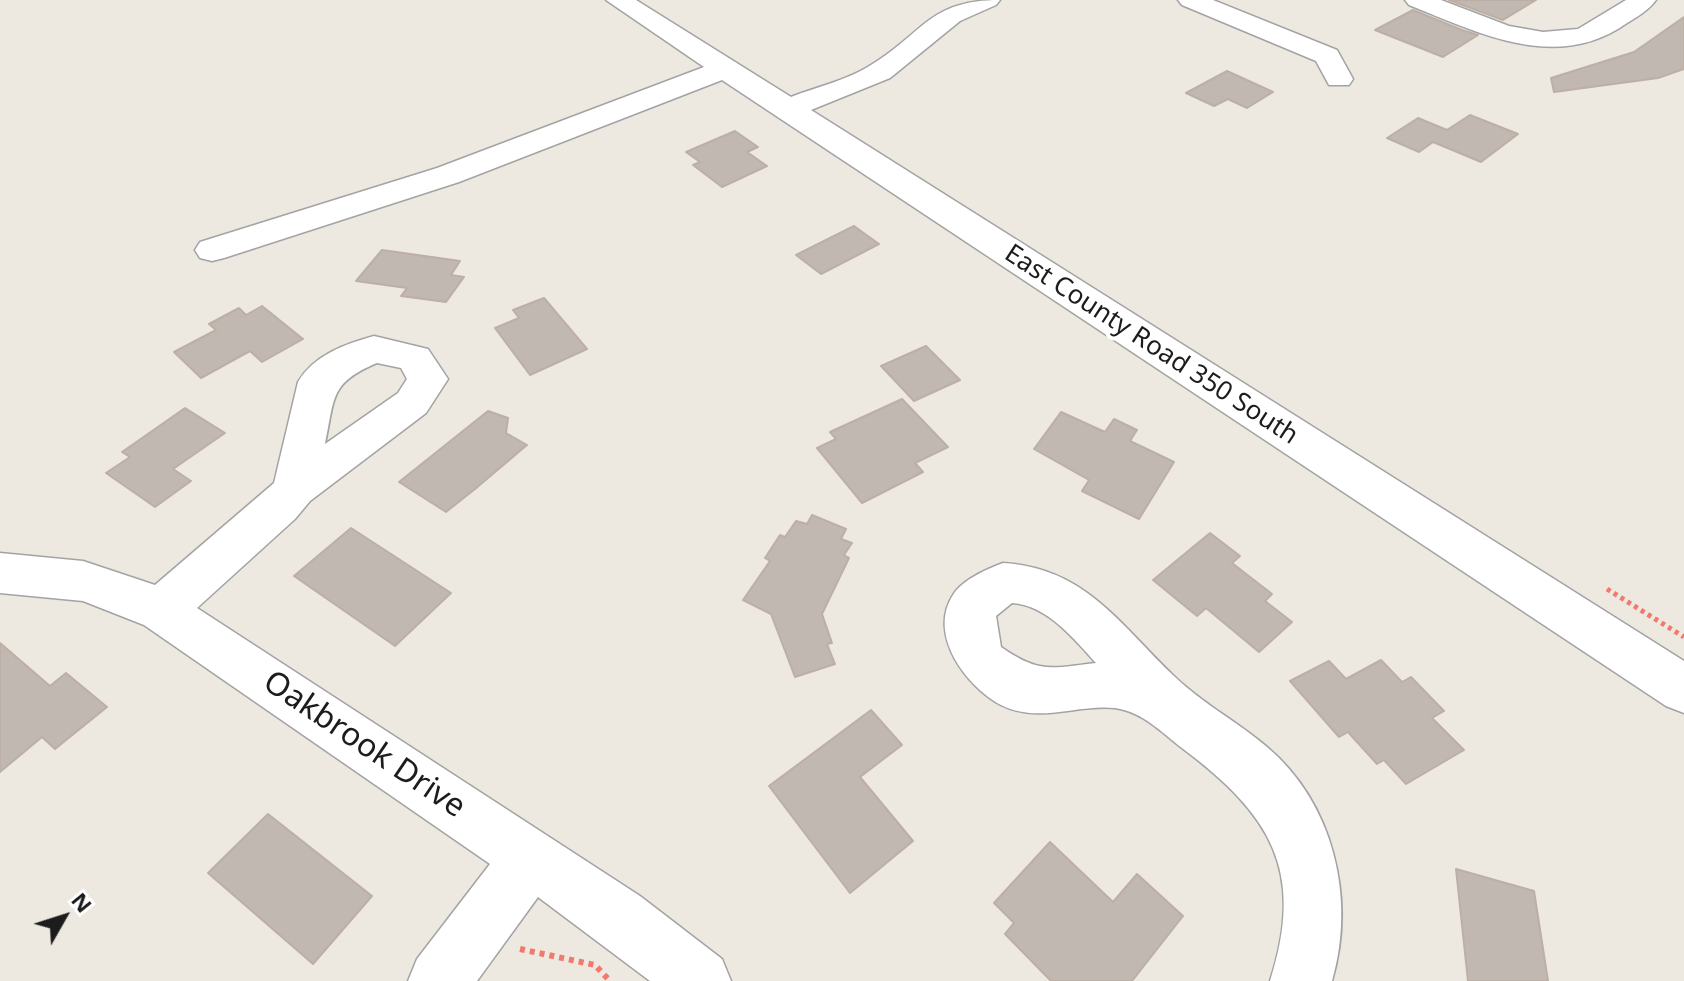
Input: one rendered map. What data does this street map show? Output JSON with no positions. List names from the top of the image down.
{
  "streets": {
    "street": ["East County Road 350 South", "Oakbrook Drive"]
  },
  "north": "top right"
}
